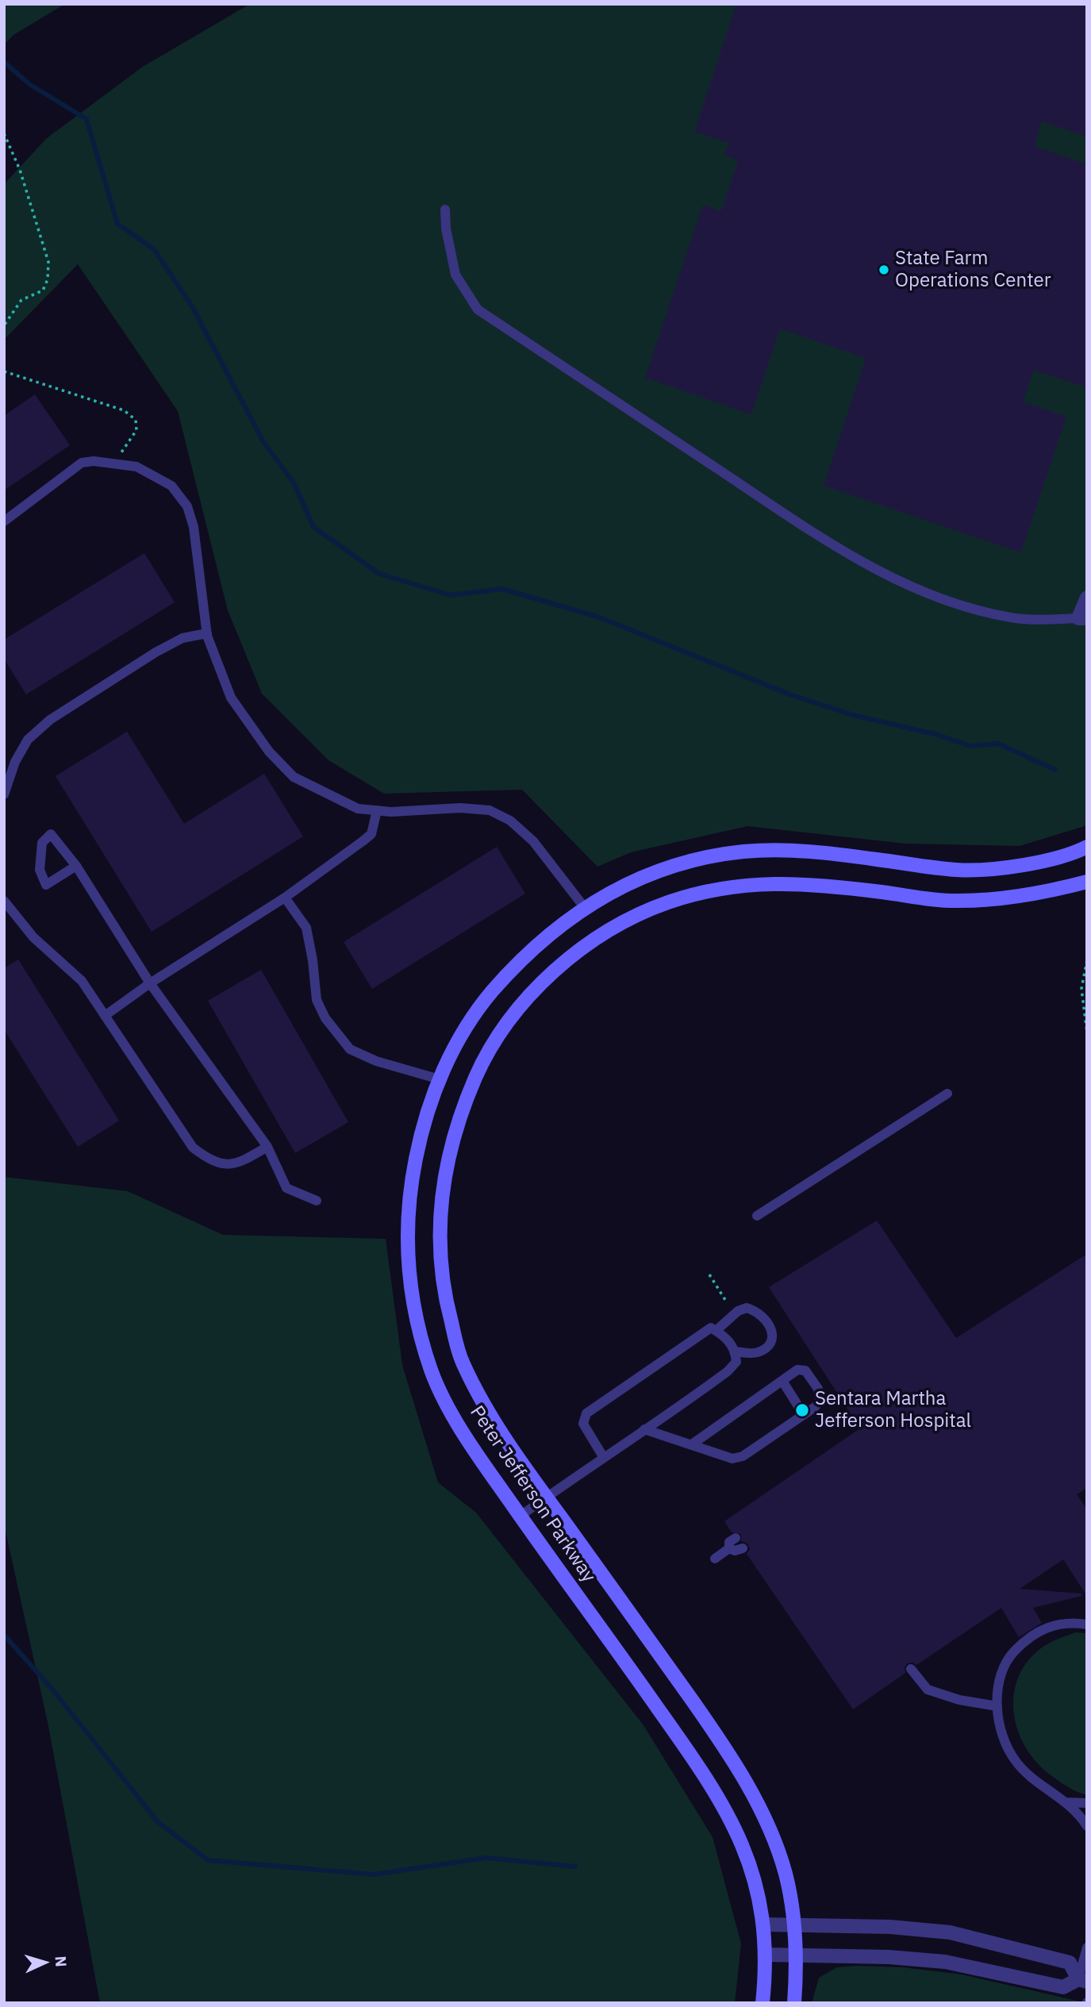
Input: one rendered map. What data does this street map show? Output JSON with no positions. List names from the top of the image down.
{
  "streets": {
    "street": ["Peter Jefferson Parkway"]
  },
  "places": ["State Farm Operations Center", "Sentara Martha Jefferson Hospital"],
  "north": "right"
}
